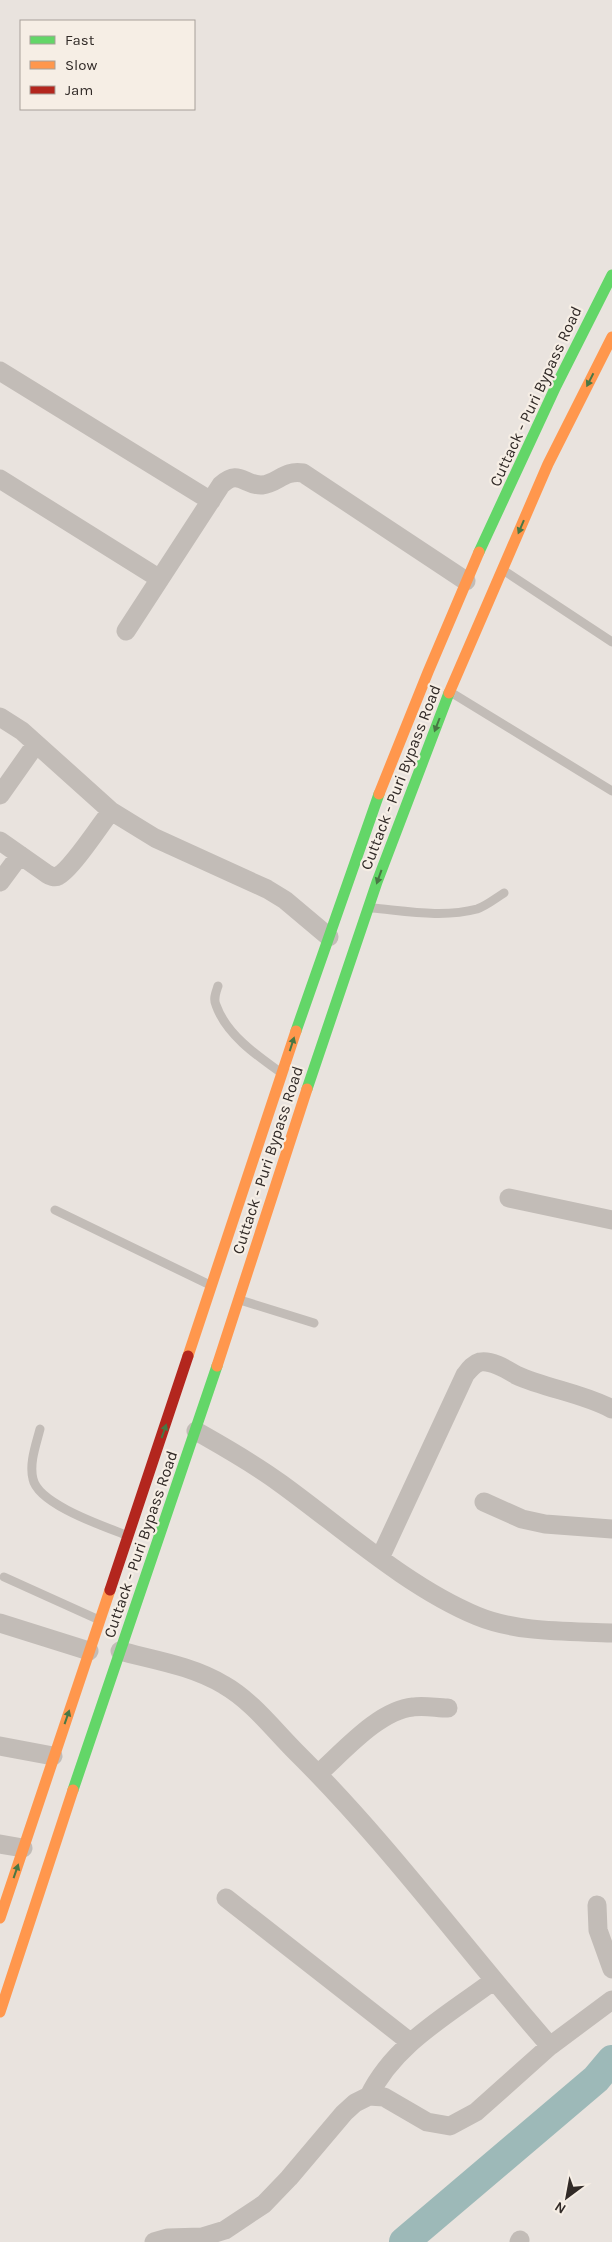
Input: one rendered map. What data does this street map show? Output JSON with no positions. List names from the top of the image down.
{
  "streets": {
    "highway": ["Cuttack - Puri Bypass Road"]
  },
  "legend": ["Fast", "Slow", "Jam"],
  "north": "bottom left"
}
